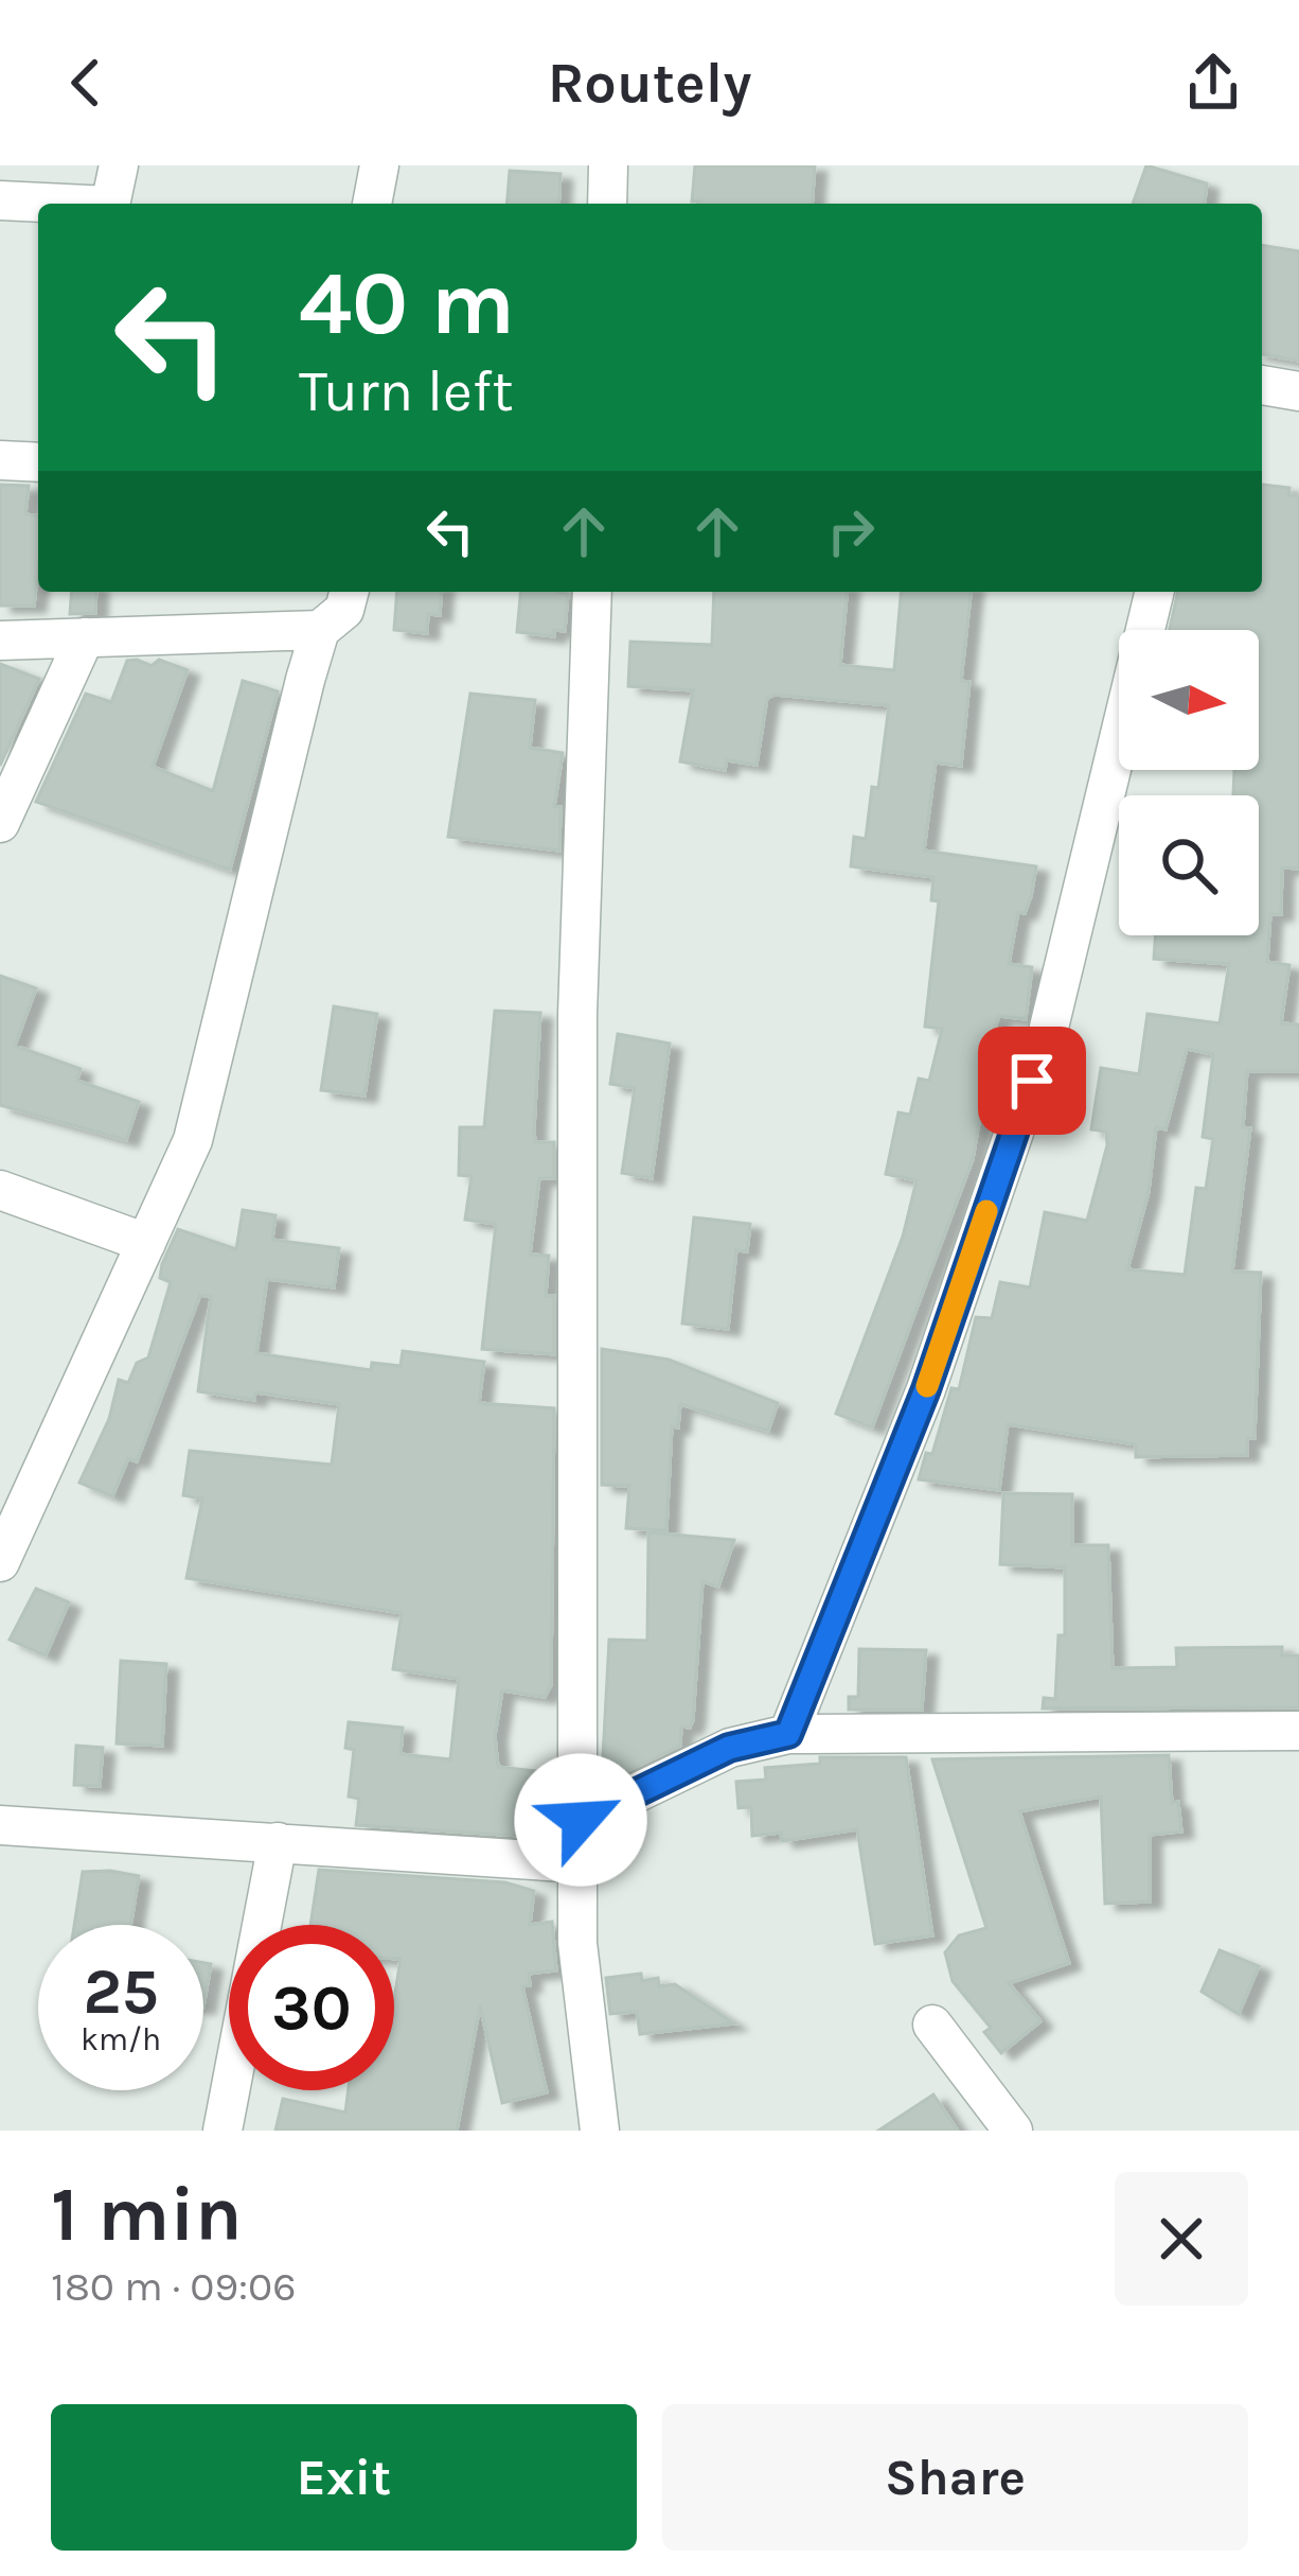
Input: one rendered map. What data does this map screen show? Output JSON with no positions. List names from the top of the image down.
{
  "north": "right",
  "page": {
    "header": "Routely",
    "turn": ["40 m", "Turn left"],
    "speed": "25 km/h",
    "limit": "30",
    "heading": ["1 min", "180 m · 09:06"],
    "buttons": ["Exit", "Share"]
  }
}
